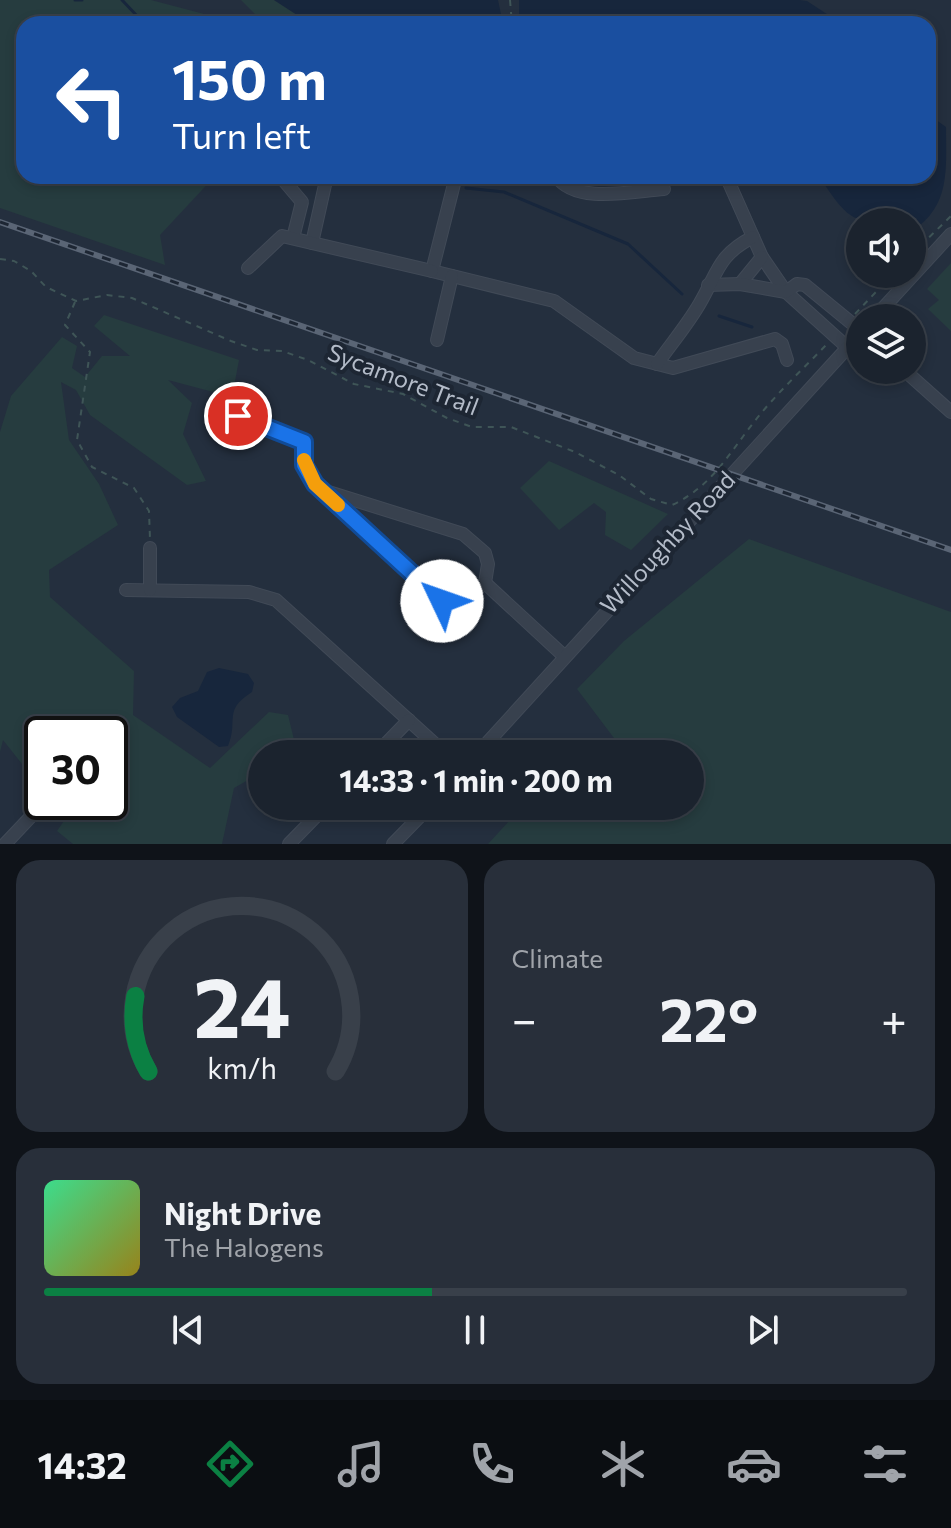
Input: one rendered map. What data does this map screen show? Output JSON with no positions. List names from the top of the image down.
{
  "streets": {
    "street": ["Willoughby Road"],
    "path": ["Sycamore Trail"]
  },
  "page": {
    "turn": ["150 m", "Turn left"],
    "limit": "30",
    "trip": "14:33 · 1 min · 200 m",
    "tile": "Climate",
    "heat": ["−", "22°", "+"],
    "song": ["Night Drive", "The Halogens"],
    "tabs": "14:32",
    "gauge": ["24", "km/h"]
  }
}
